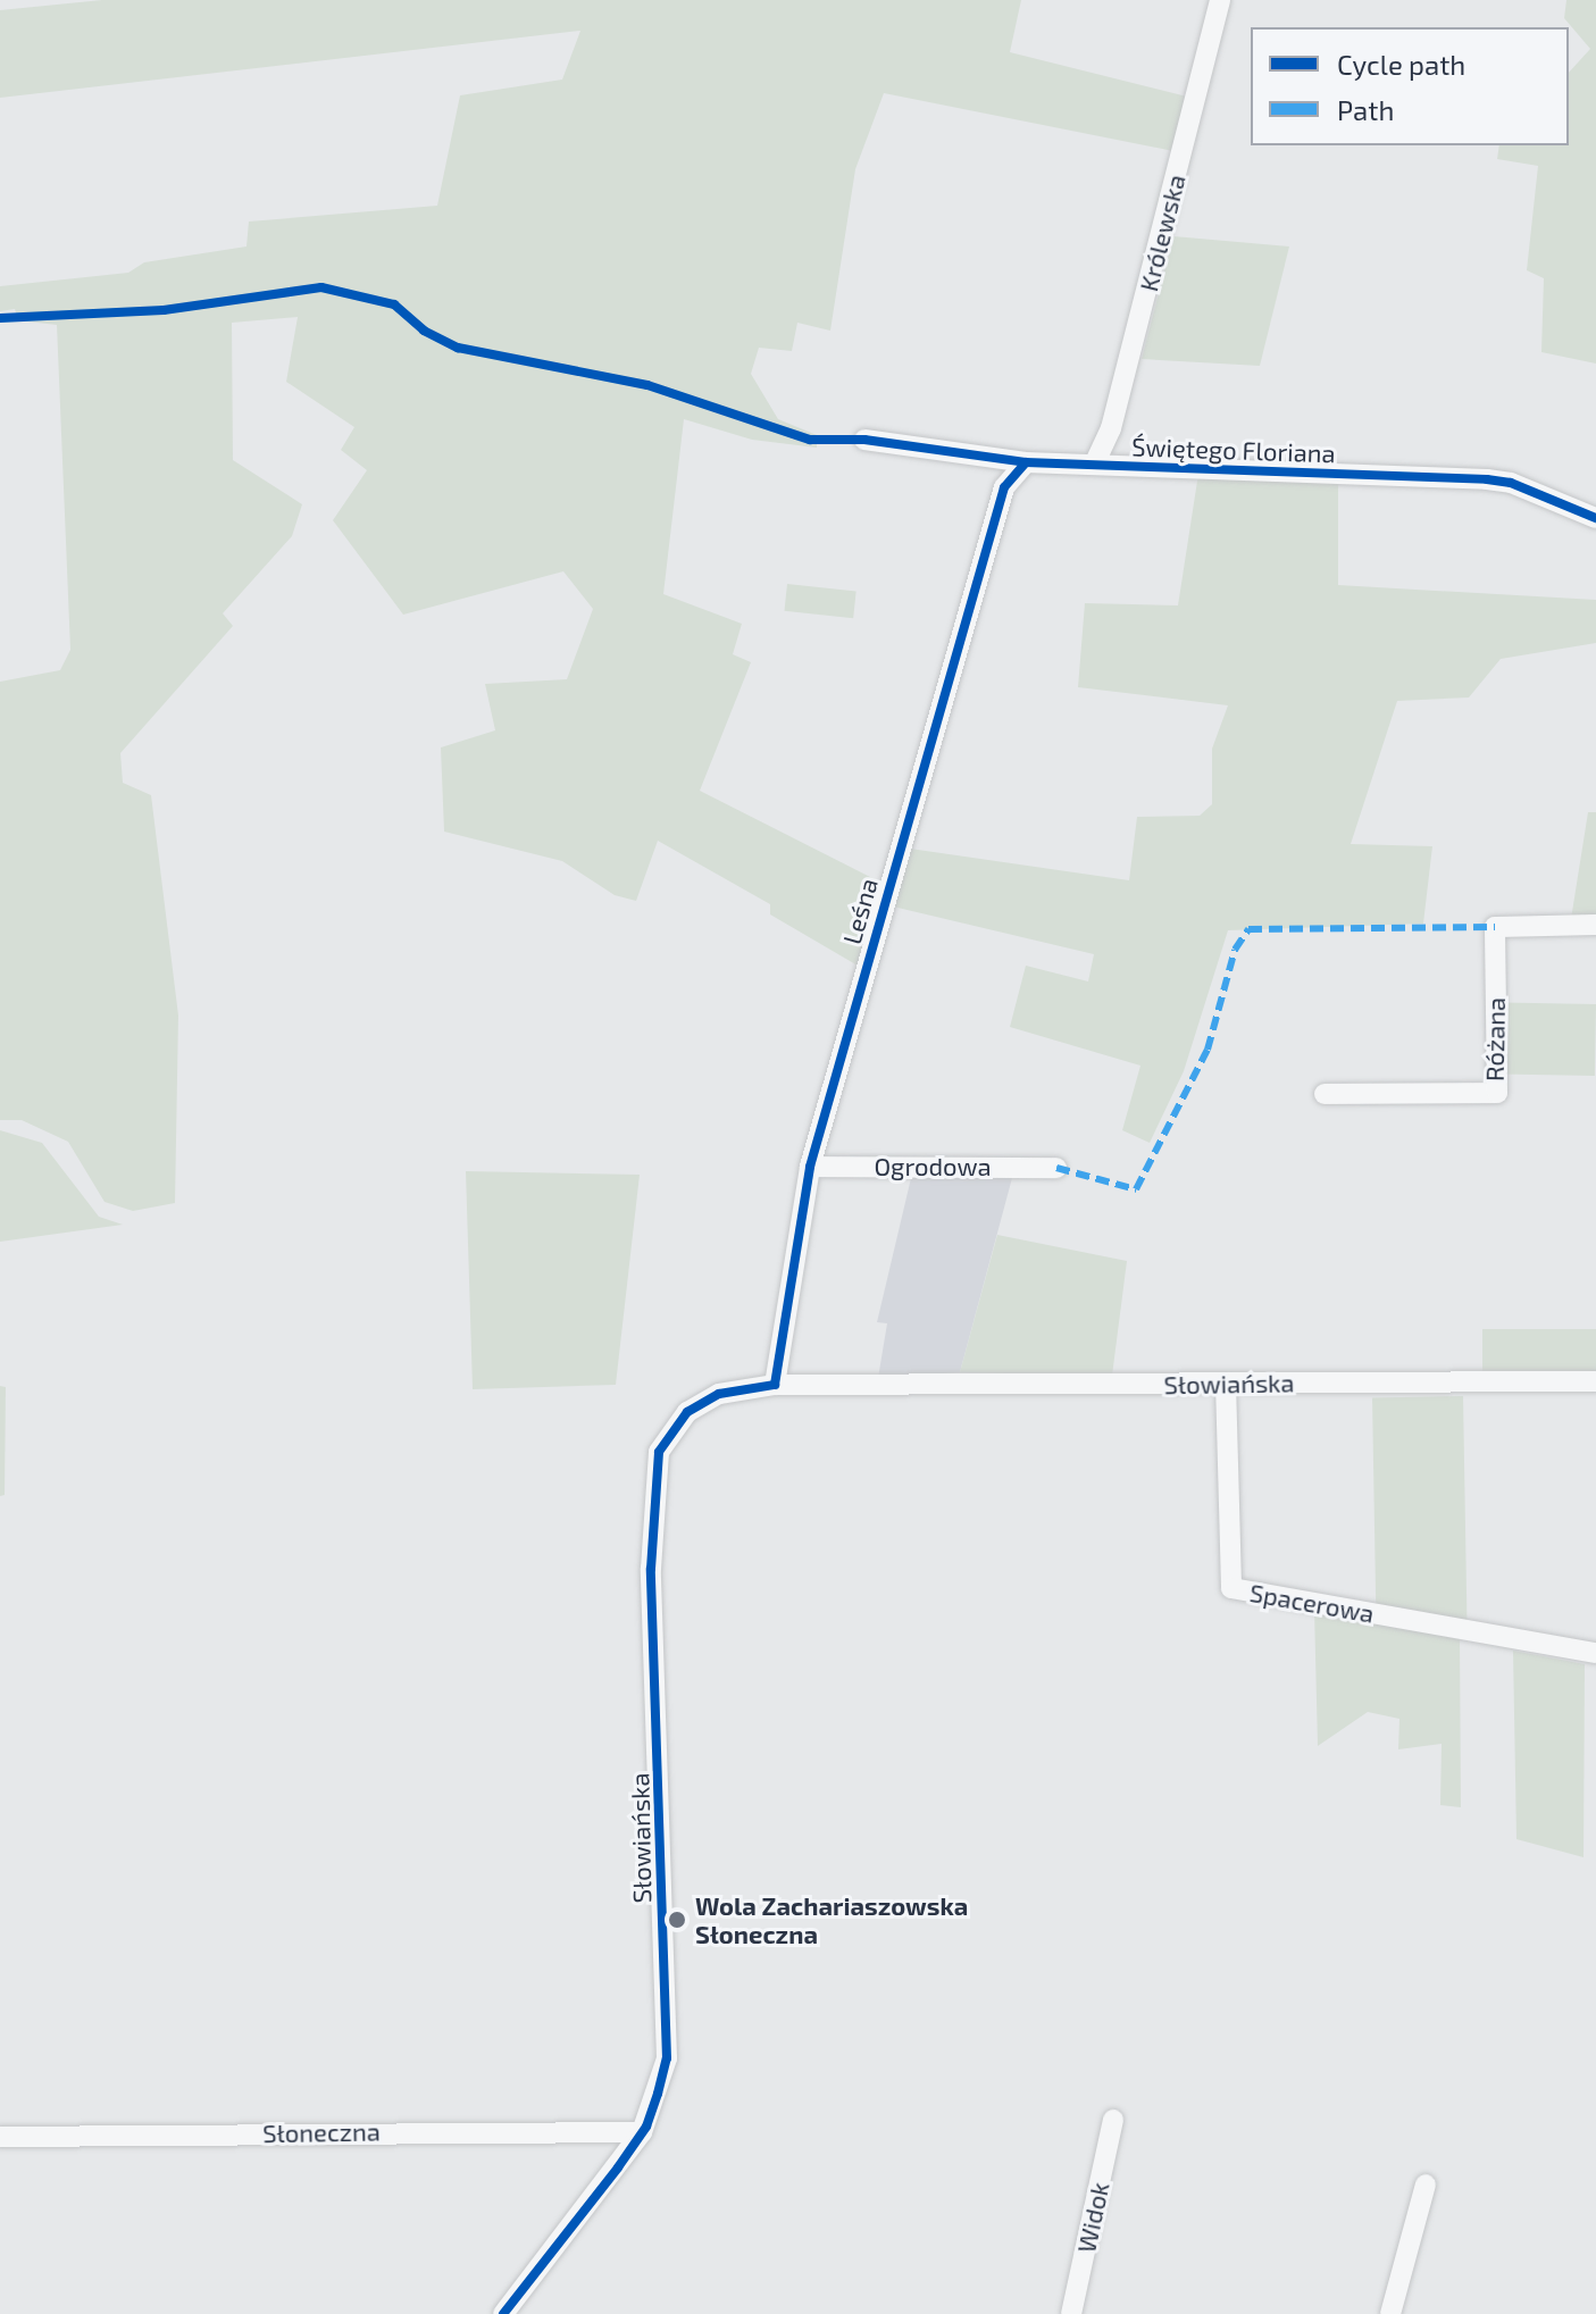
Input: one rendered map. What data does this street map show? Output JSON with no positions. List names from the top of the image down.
{
  "streets": {
    "street": [
      "Królewska",
      "Świętego Floriana",
      "Leśna",
      "Różana",
      "Ogrodowa",
      "Słowiańska",
      "Spacerowa",
      "Słoneczna",
      "Widok"
    ]
  },
  "crossings": [
    ["Królewska", "Świętego Floriana"],
    ["Świętego Floriana", "Leśna"],
    ["Leśna", "Ogrodowa"],
    ["Leśna", "Słowiańska"],
    ["Słowiańska", "Spacerowa"],
    ["Słowiańska", "Słoneczna"]
  ],
  "places": ["Wola Zachariaszowska Słoneczna"],
  "legend": ["Cycle path", "Path"]
}
